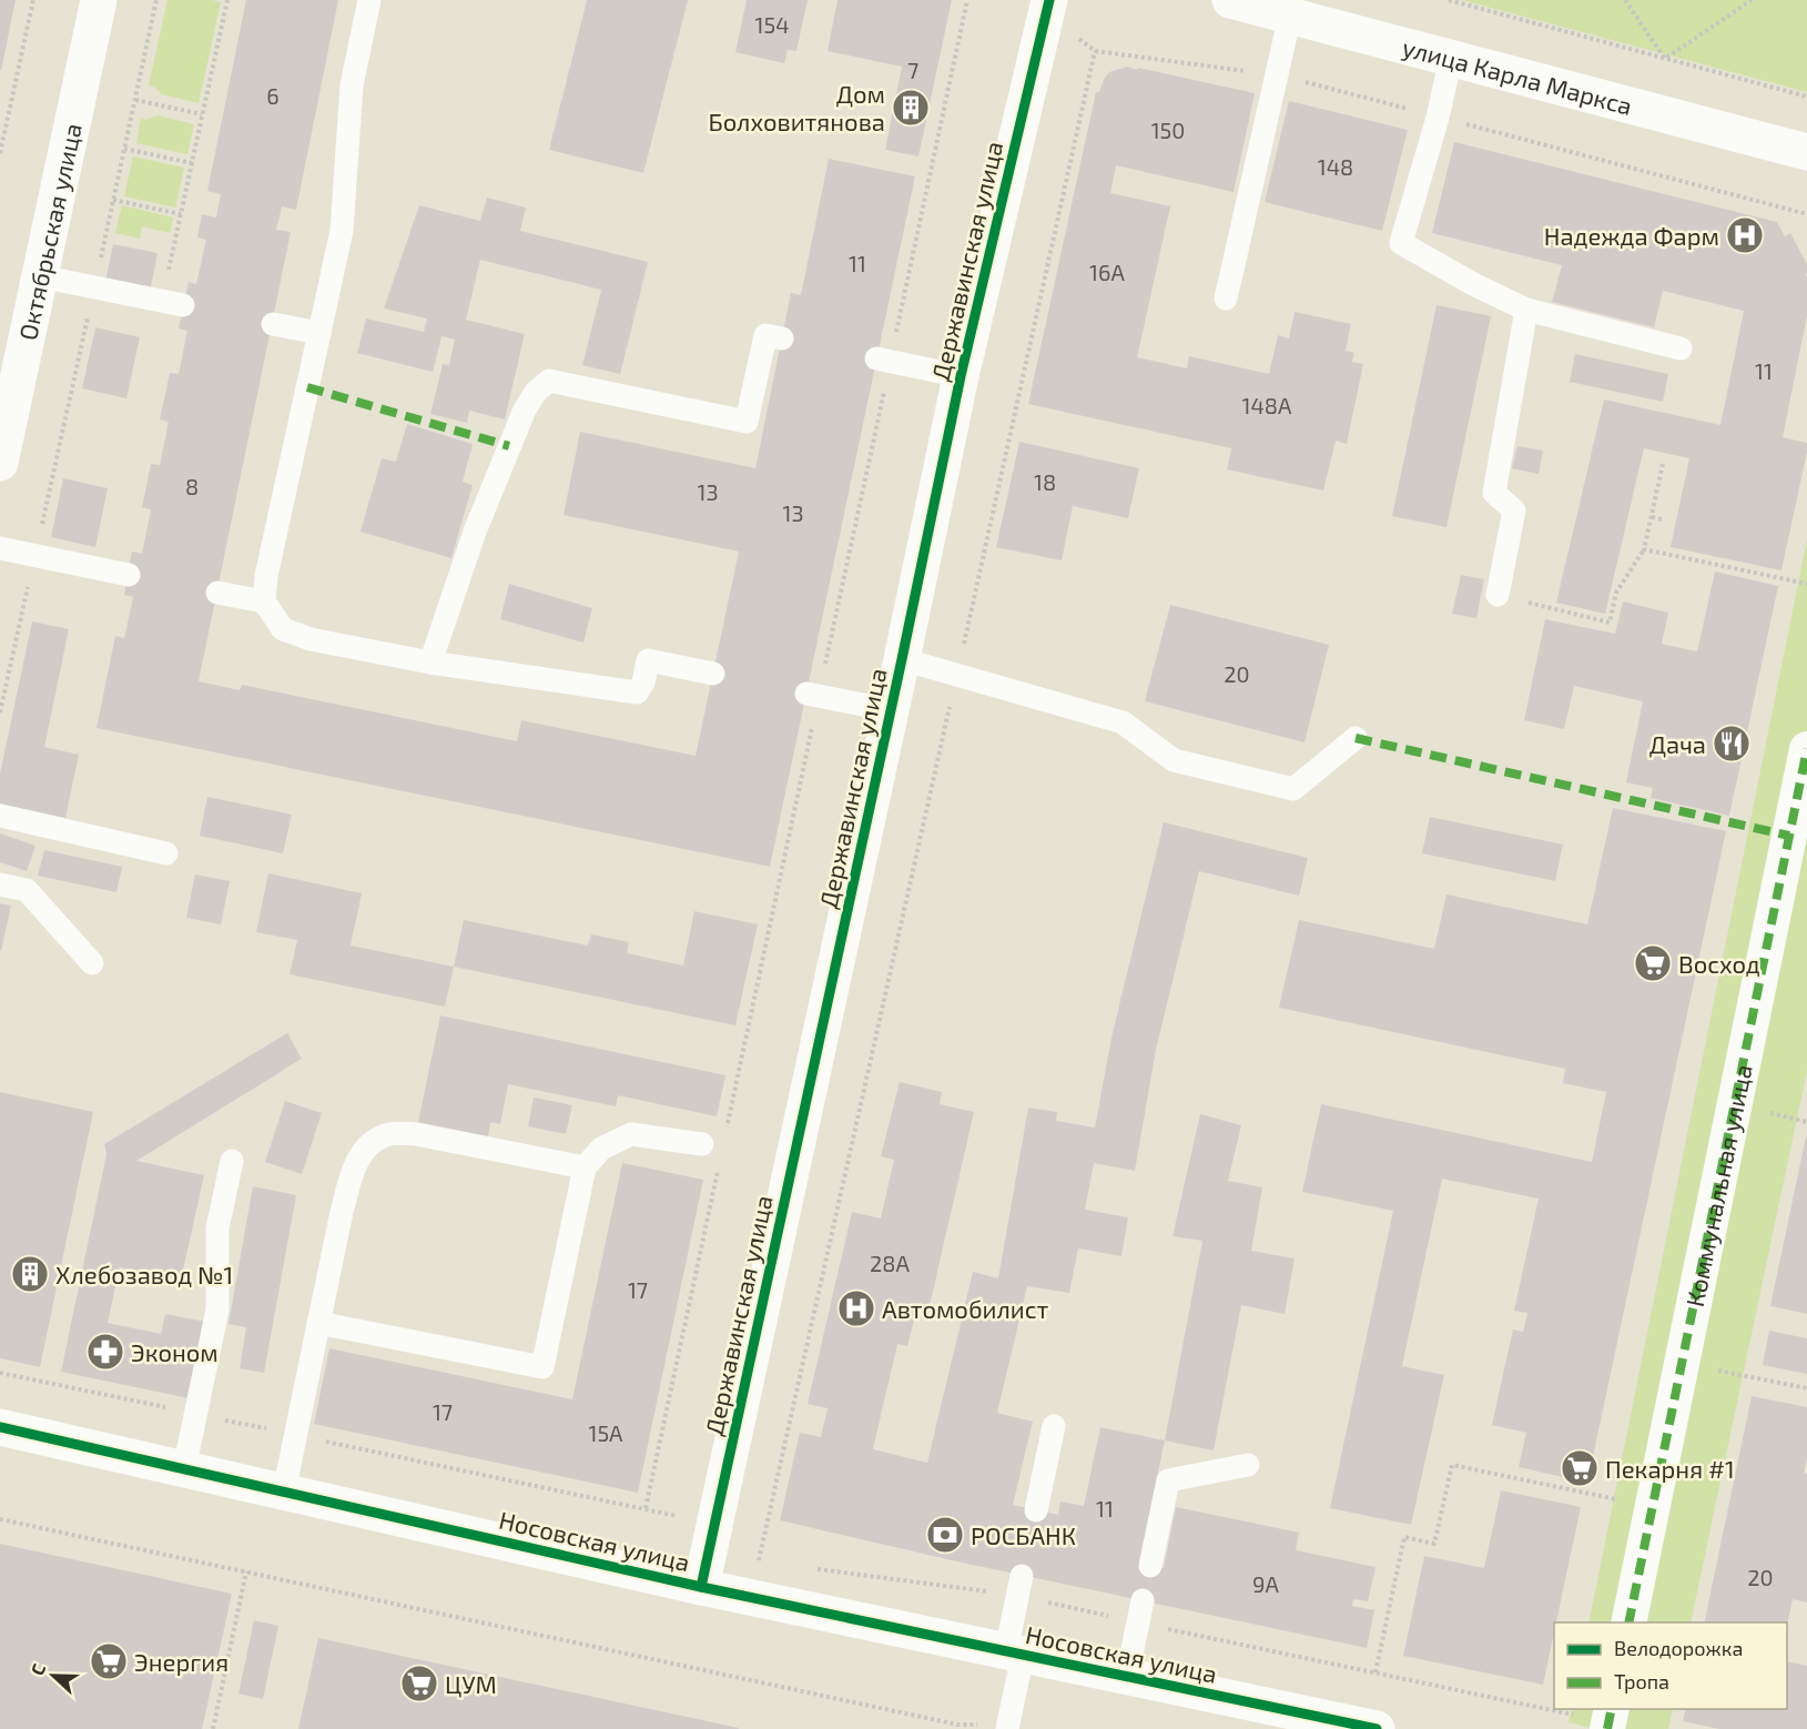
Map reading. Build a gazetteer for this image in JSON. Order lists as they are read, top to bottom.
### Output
{
  "streets": {
    "street": [
      "улица Карла Маркса",
      "Октябрьская улица",
      "Державинская улица",
      "Коммунальная улица",
      "Носовская улица"
    ]
  },
  "crossings": [
    ["Державинская улица", "Носовская улица"]
  ],
  "places": {
    "building": ["Дом Болховитянова", "Хлебозавод №1"],
    "hospital": ["Надежда Фарм", "Автомобилист"],
    "restaurant": ["Дача"],
    "supermarket": [
      "Восход",
      "Пекарня #1",
      "Энергия",
      "ЦУМ"
    ],
    "pharmacy": ["Эконом"],
    "bank": ["РОСБАНК"]
  },
  "house_numbers": [
    "154",
    "7",
    "6",
    "150",
    "148",
    "11",
    "16А",
    "11",
    "148А",
    "18",
    "8",
    "13",
    "13",
    "20",
    "28А",
    "17",
    "17",
    "15А",
    "11",
    "20",
    "9А"
  ],
  "legend": ["Велодорожка", "Тропа"],
  "north": "left"
}
